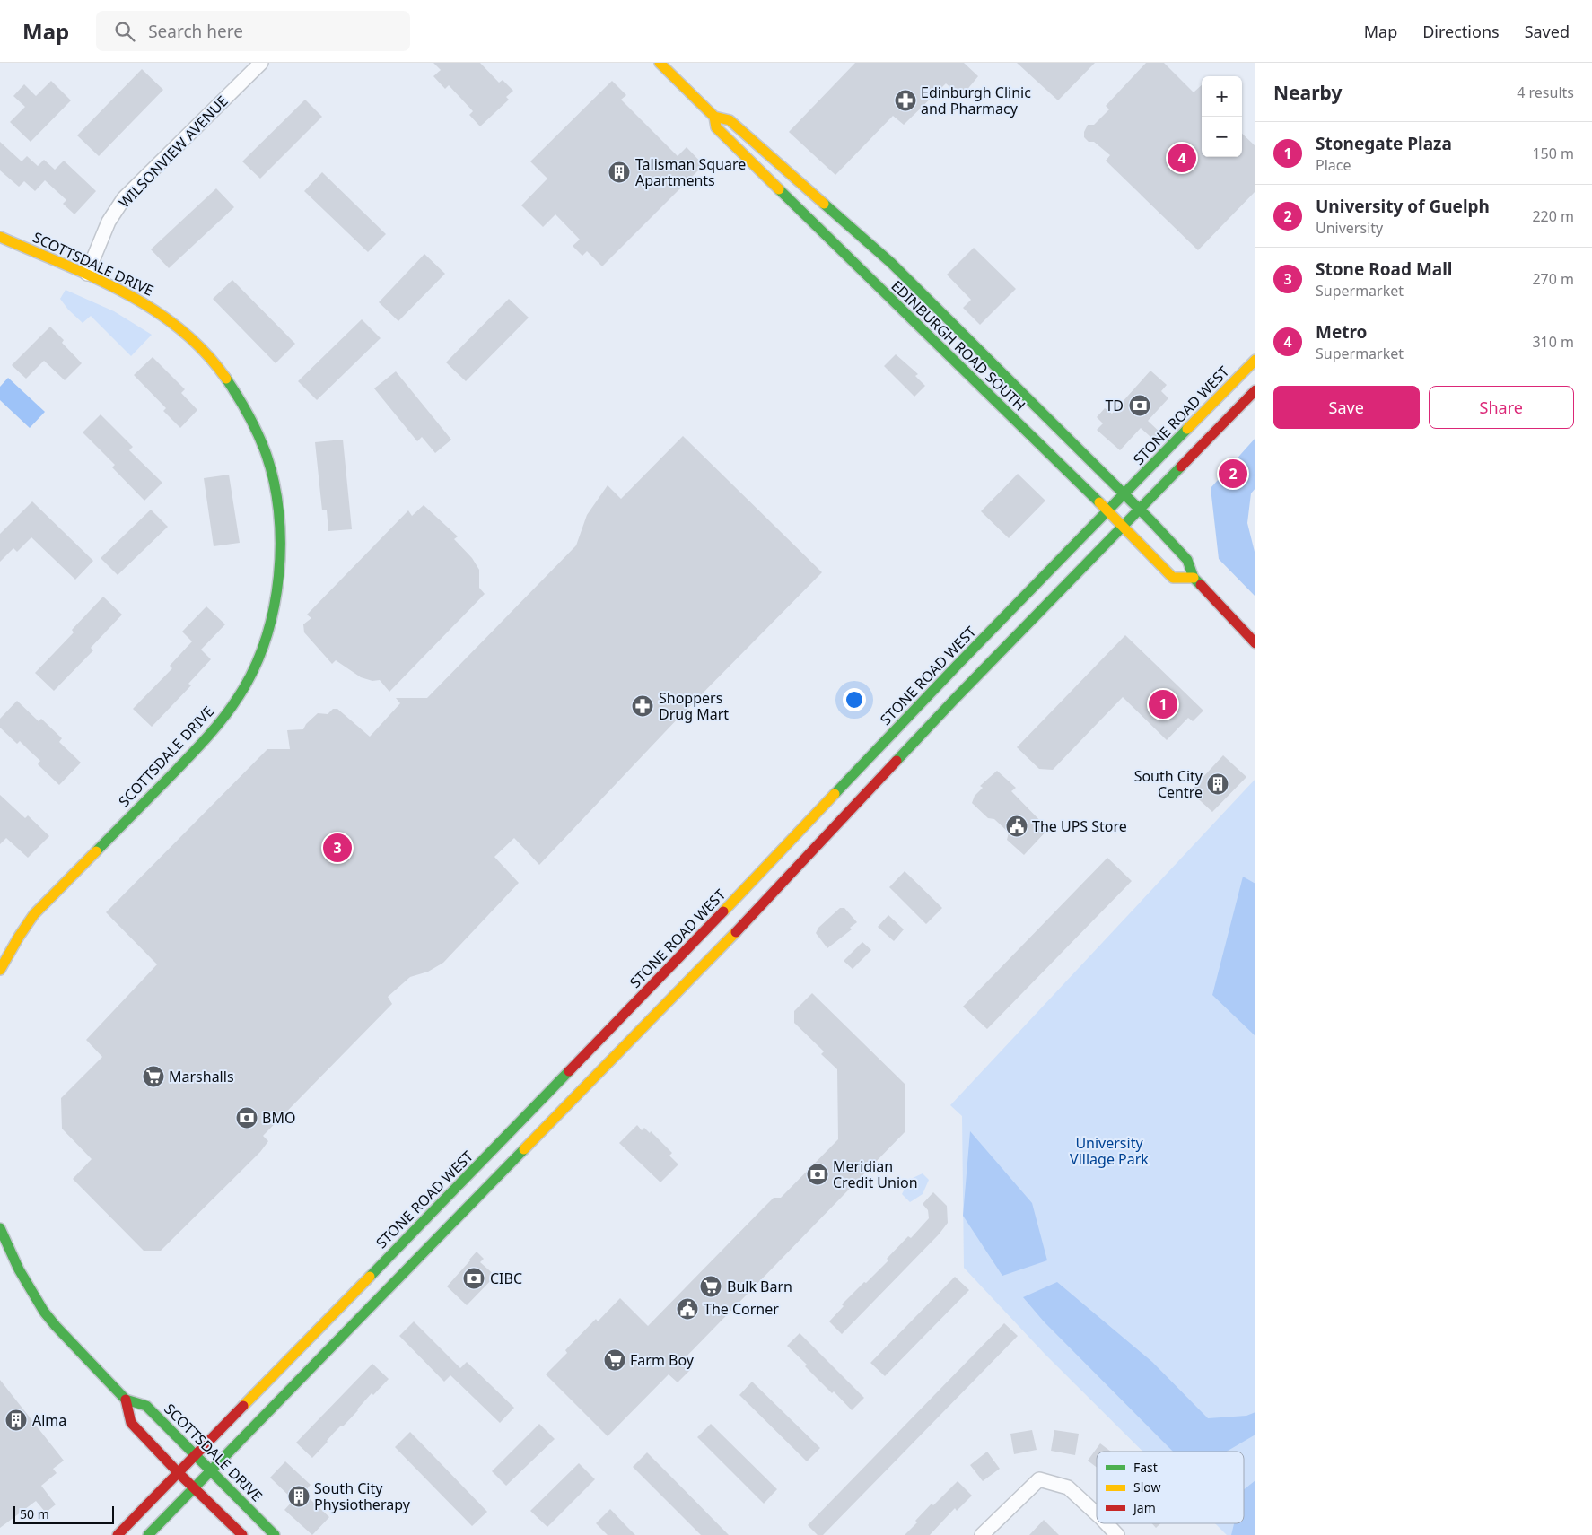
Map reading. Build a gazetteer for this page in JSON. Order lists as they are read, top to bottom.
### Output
{
  "streets": {
    "main road": ["SCOTTSDALE DRIVE", "EDINBURGH ROAD SOUTH", "STONE ROAD WEST"],
    "street": ["WILSONVIEW AVENUE"]
  },
  "crossings": [
    ["WILSONVIEW AVENUE", "SCOTTSDALE DRIVE"],
    ["SCOTTSDALE DRIVE", "STONE ROAD WEST"],
    ["EDINBURGH ROAD SOUTH", "STONE ROAD WEST"]
  ],
  "parks": ["University Village Park"],
  "places": {
    "pharmacy": ["Edinburgh Clinic and Pharmacy", "Shoppers Drug Mart"],
    "building": [
      "Talisman Square Apartments",
      "South City Centre",
      "Alma",
      "South City Physiotherapy"
    ],
    "bank": [
      "TD",
      "BMO",
      "Meridian Credit Union",
      "CIBC"
    ],
    "public building": ["The UPS Store", "The Corner"],
    "supermarket": ["Marshalls", "Bulk Barn", "Farm Boy"]
  },
  "legend": ["Fast", "Slow", "Jam"],
  "scale_bar": "50 m",
  "page": {
    "header": "Map",
    "search": "Search here",
    "nav": ["Map", "Directions", "Saved"],
    "heading": ["Nearby", "4 results"],
    "map_buttons": ["+", "−"],
    "list": [
      {
        "mark": "1",
        "name": "Stonegate Plaza",
        "note": "Place",
        "value": "150 m"
      },
      {
        "mark": "2",
        "name": "University of Guelph",
        "note": "University",
        "value": "220 m"
      },
      {
        "mark": "3",
        "name": "Stone Road Mall",
        "note": "Supermarket",
        "value": "270 m"
      },
      {
        "mark": "4",
        "name": "Metro",
        "note": "Supermarket",
        "value": "310 m"
      }
    ],
    "pins": [
      "4",
      "2",
      "1",
      "3"
    ],
    "buttons": ["Save", "Share"],
    "scale": "50 m"
  }
}
